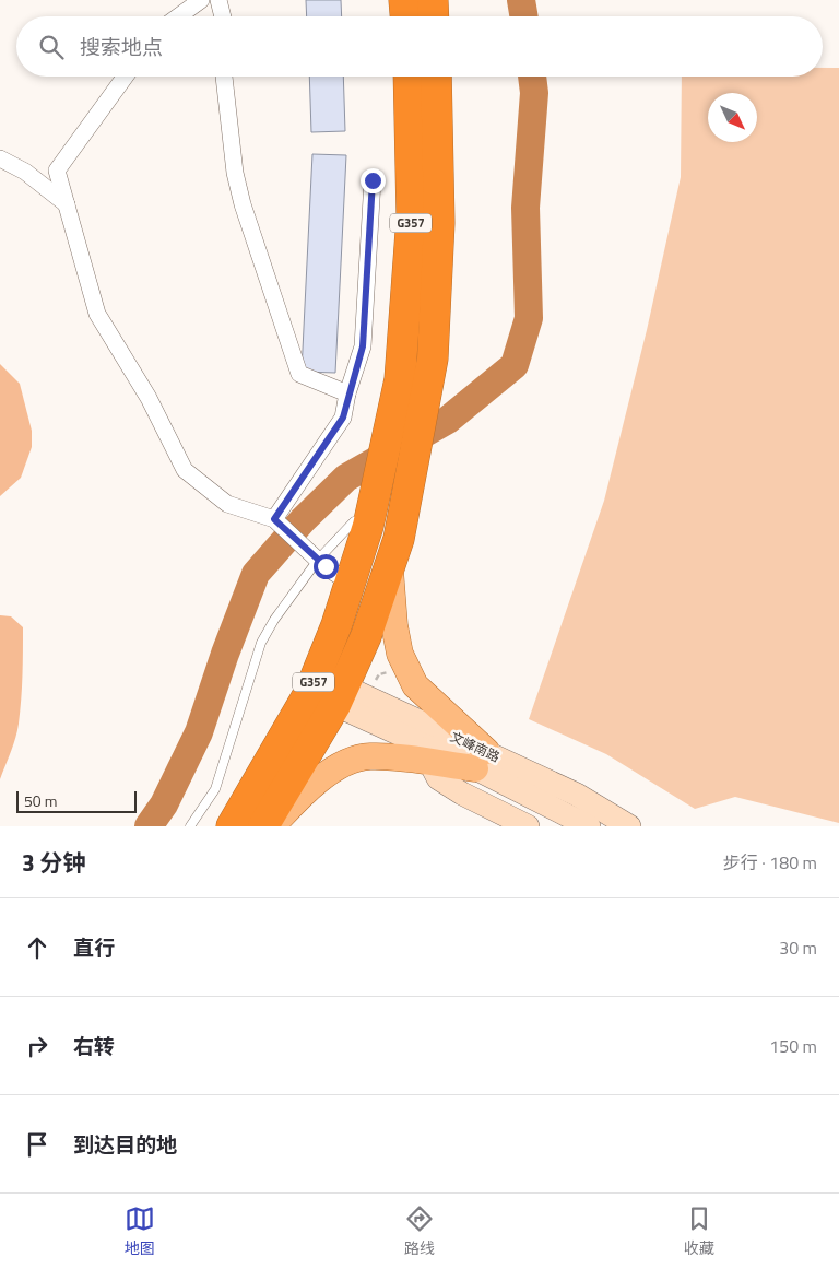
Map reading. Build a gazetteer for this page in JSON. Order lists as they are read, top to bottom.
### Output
{
  "streets": {
    "highway": ["G357"],
    "main road": ["文峰南路"]
  },
  "crossings": [
    ["G357", "文峰南路"]
  ],
  "scale_bar": "50 m",
  "north": "bottom right",
  "page": {
    "search": "搜索地点",
    "scale": "50 m",
    "heading": ["3 分钟", "步行 · 180 m"],
    "list": [
      ["直行", "30 m"],
      ["右转", "150 m"],
      "到达目的地"
    ],
    "nav": ["地图", "路线", "收藏"]
  }
}
